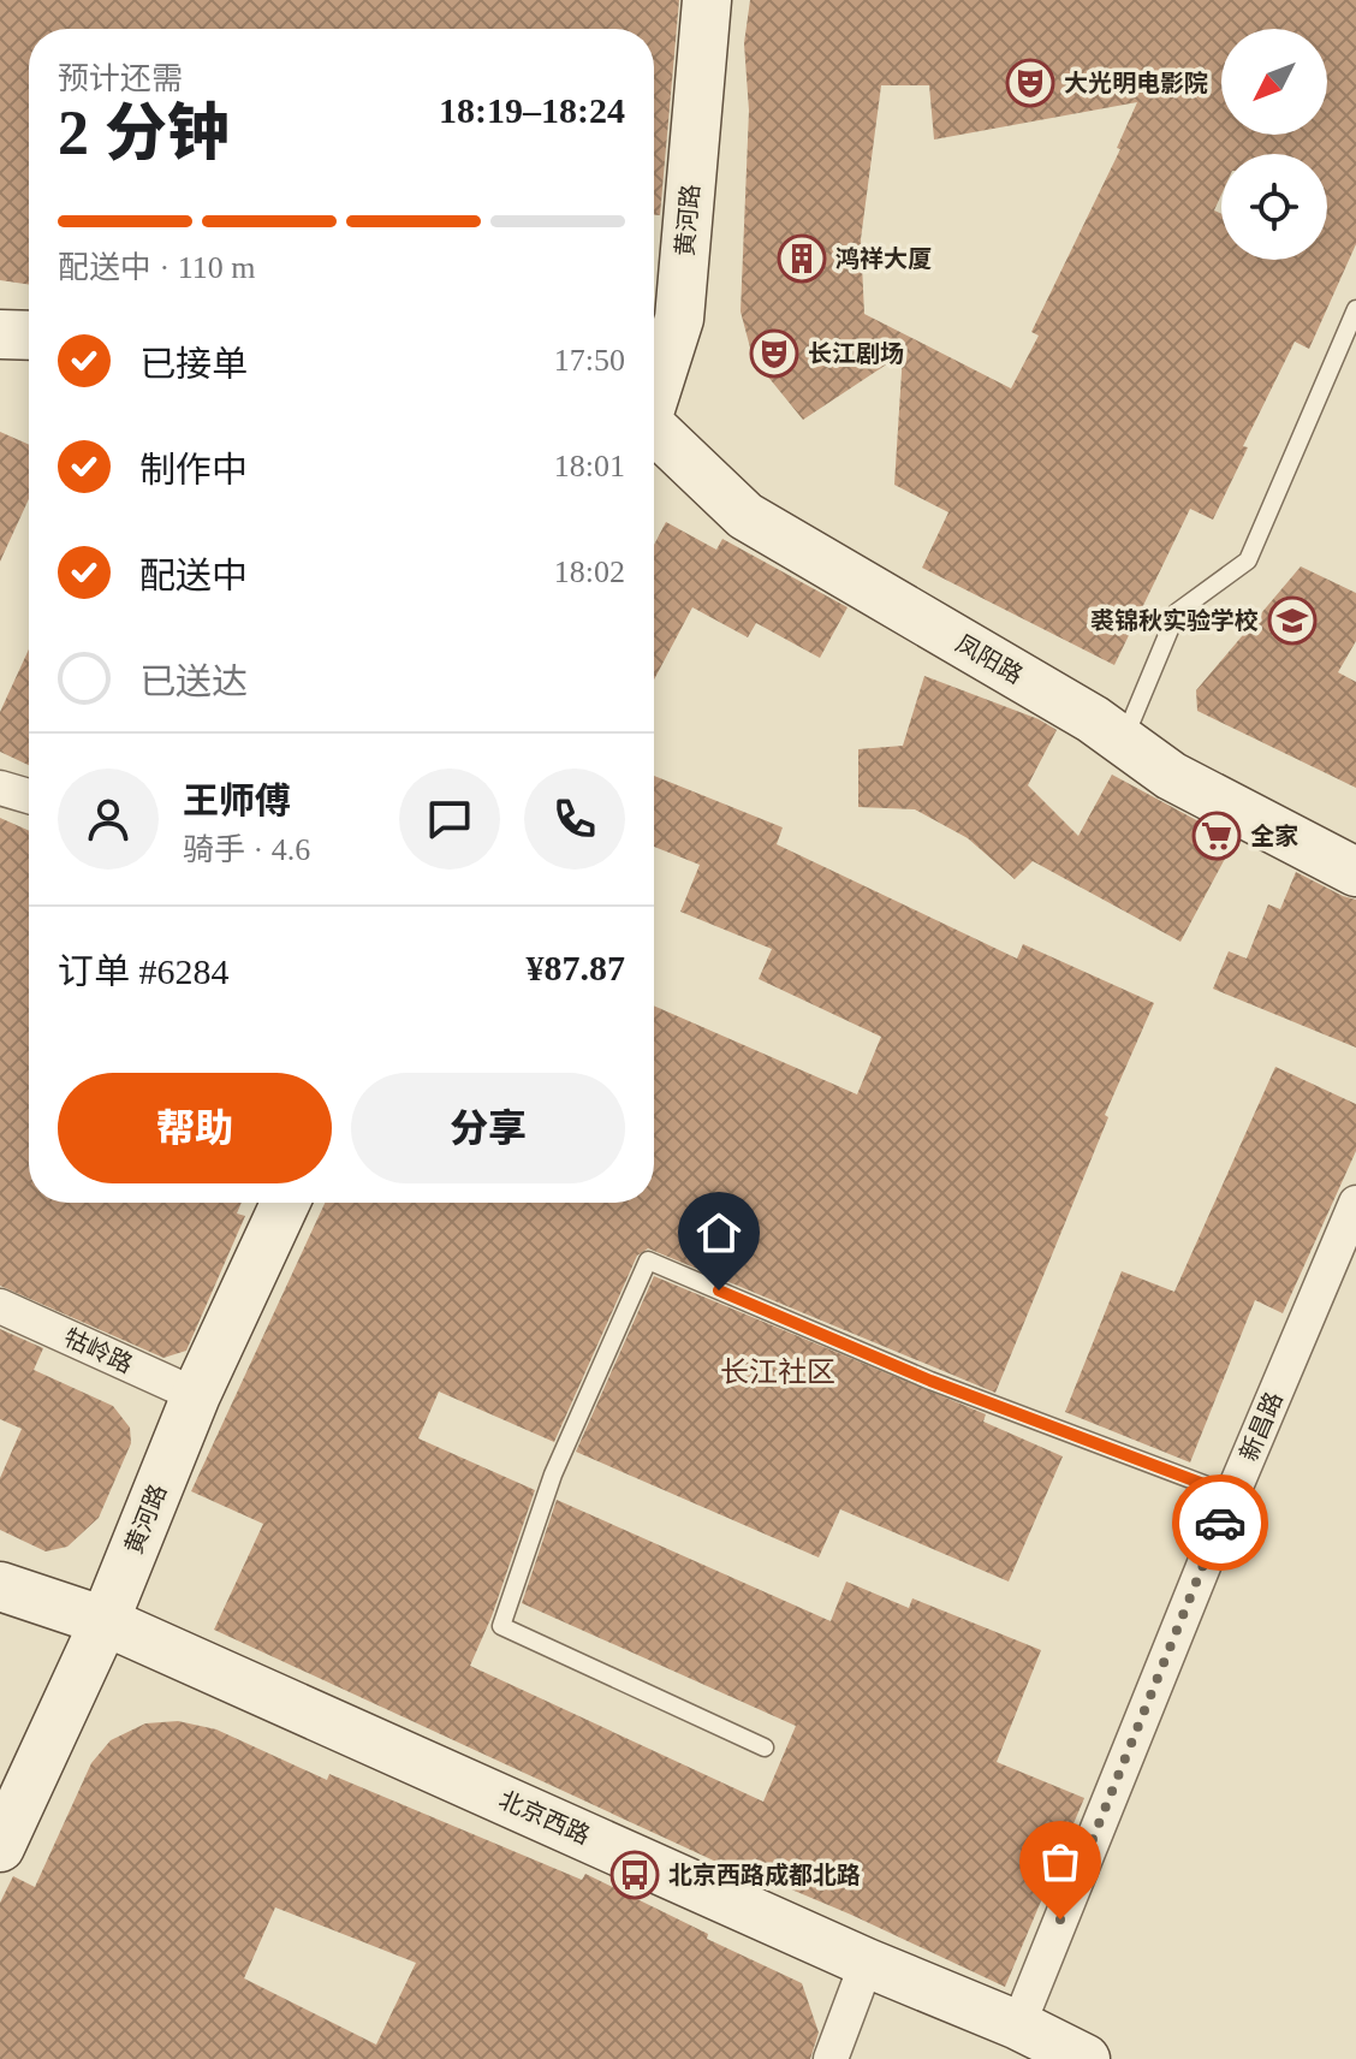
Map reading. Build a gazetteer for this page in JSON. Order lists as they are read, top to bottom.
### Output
{
  "streets": {
    "street": [
      "黄河路",
      "凤阳路",
      "牯岭路",
      "新昌路",
      "北京西路"
    ]
  },
  "crossings": [
    ["黄河路", "牯岭路"],
    ["黄河路", "北京西路"],
    ["新昌路", "北京西路"]
  ],
  "districts": ["长江社区"],
  "places": {
    "theatre": ["大光明电影院", "长江剧场"],
    "building": ["鸿祥大厦"],
    "school or university": ["裘锦秋实验学校"],
    "supermarket": ["全家"],
    "bus stop": ["北京西路成都北路"]
  },
  "north": "bottom left",
  "page": {
    "heading": ["2 分钟", "预计还需", "18:19–18:24"],
    "panel": [
      "王师傅",
      "骑手 · 4.6",
      "订单 #6284",
      "¥87.87"
    ],
    "bar": "配送中 · 110 m",
    "list": [
      ["已接单", "17:50"],
      ["制作中", "18:01"],
      ["配送中", "18:02"],
      "已送达"
    ],
    "buttons": ["帮助", "分享"]
  }
}
